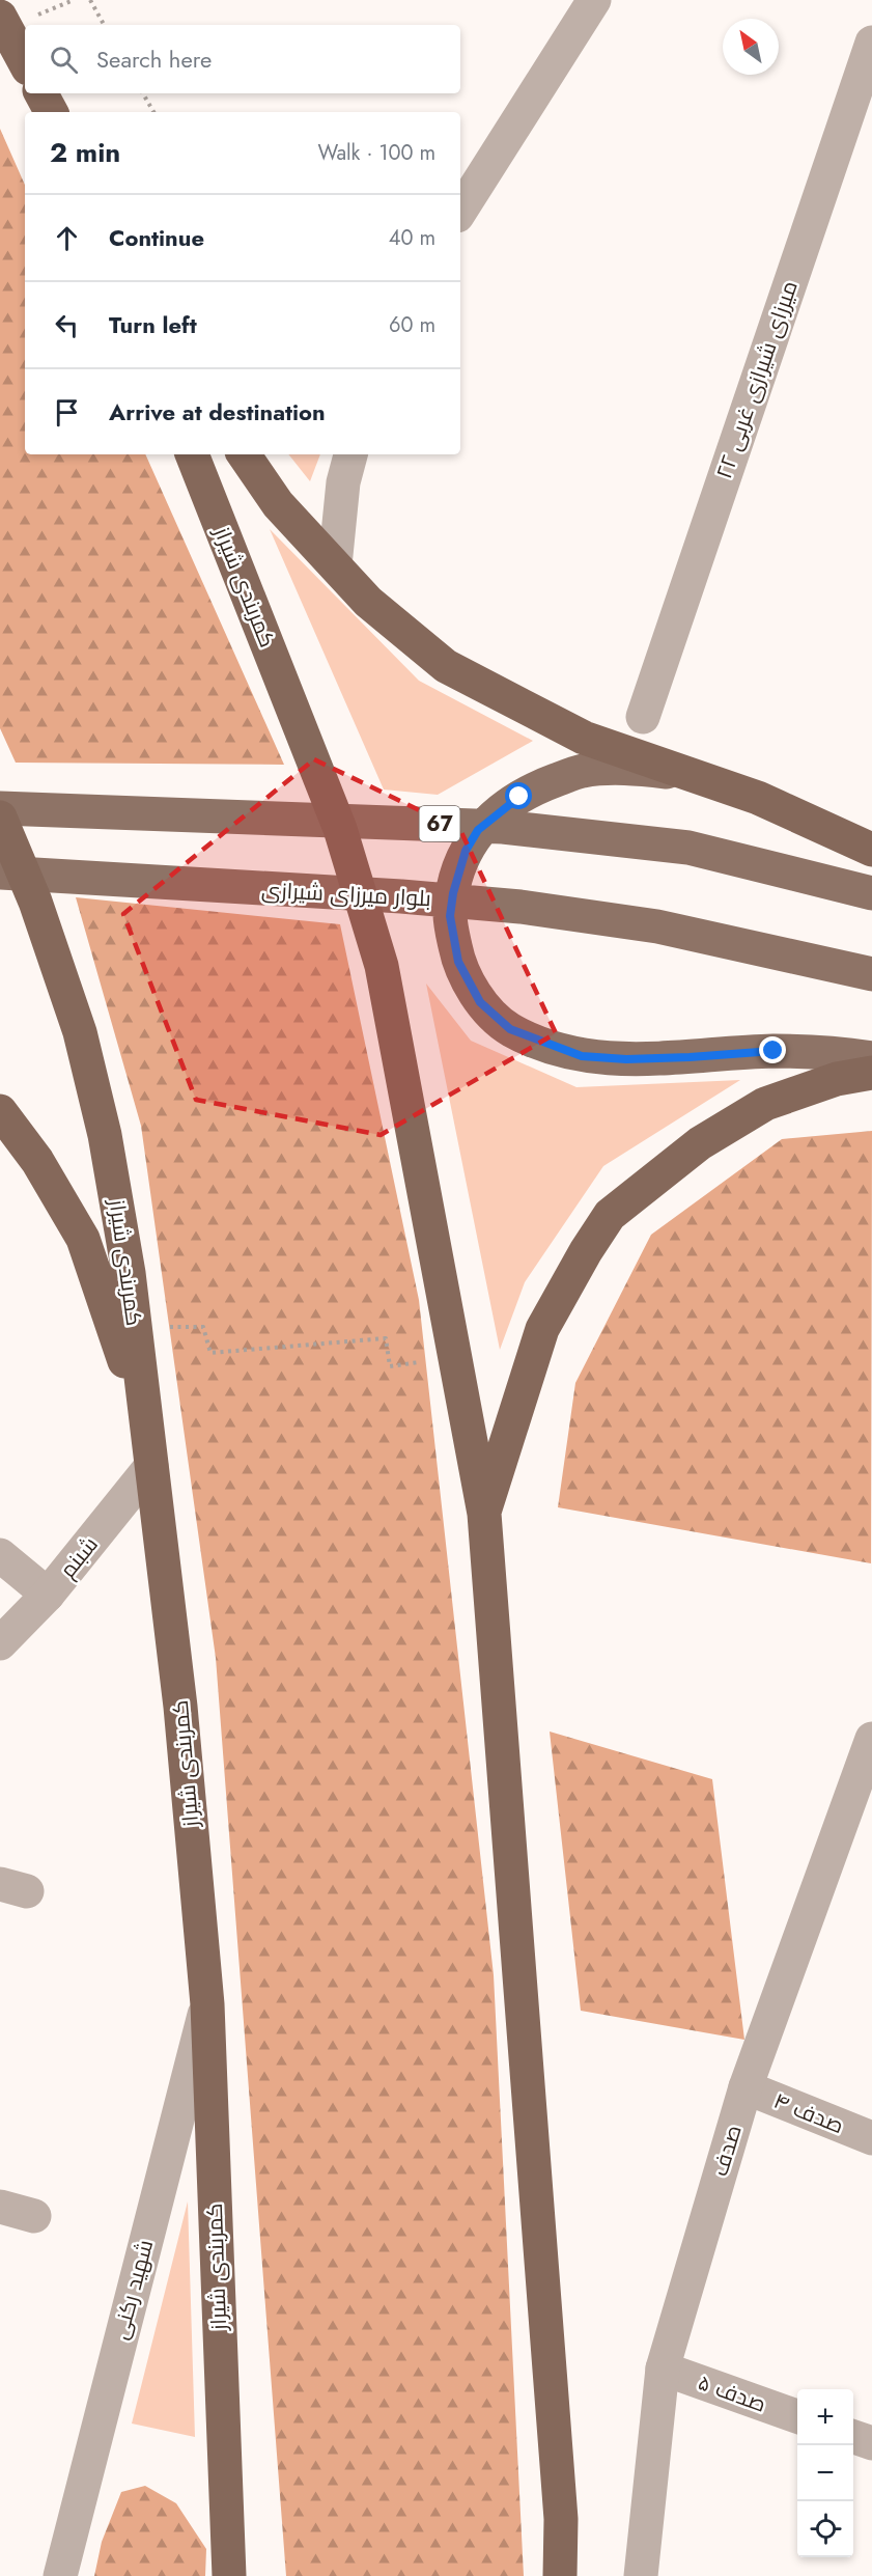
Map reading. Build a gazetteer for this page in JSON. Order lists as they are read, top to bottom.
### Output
{
  "streets": {
    "highway": ["کمربندی شیراز"],
    "main road": ["67", "بلوار میرزای شیرازی"],
    "street": [
      "۲۲ میرزای شیرازی غربی",
      "شبنم",
      "۴ صدف",
      "صدف",
      "شهید رکنی",
      "۵ صدف"
    ]
  },
  "crossings": [
    ["کمربندی شیراز", "شبنم"],
    ["کمربندی شیراز", "شهید رکنی"],
    ["۴ صدف", "صدف"],
    ["صدف", "۵ صدف"]
  ],
  "north": "top left",
  "page": {
    "search": "Search here",
    "heading": ["2 min", "Walk · 100 m"],
    "list": [
      ["Continue", "40 m"],
      ["Turn left", "60 m"],
      "Arrive at destination"
    ],
    "map_buttons": ["+", "−"]
  }
}
